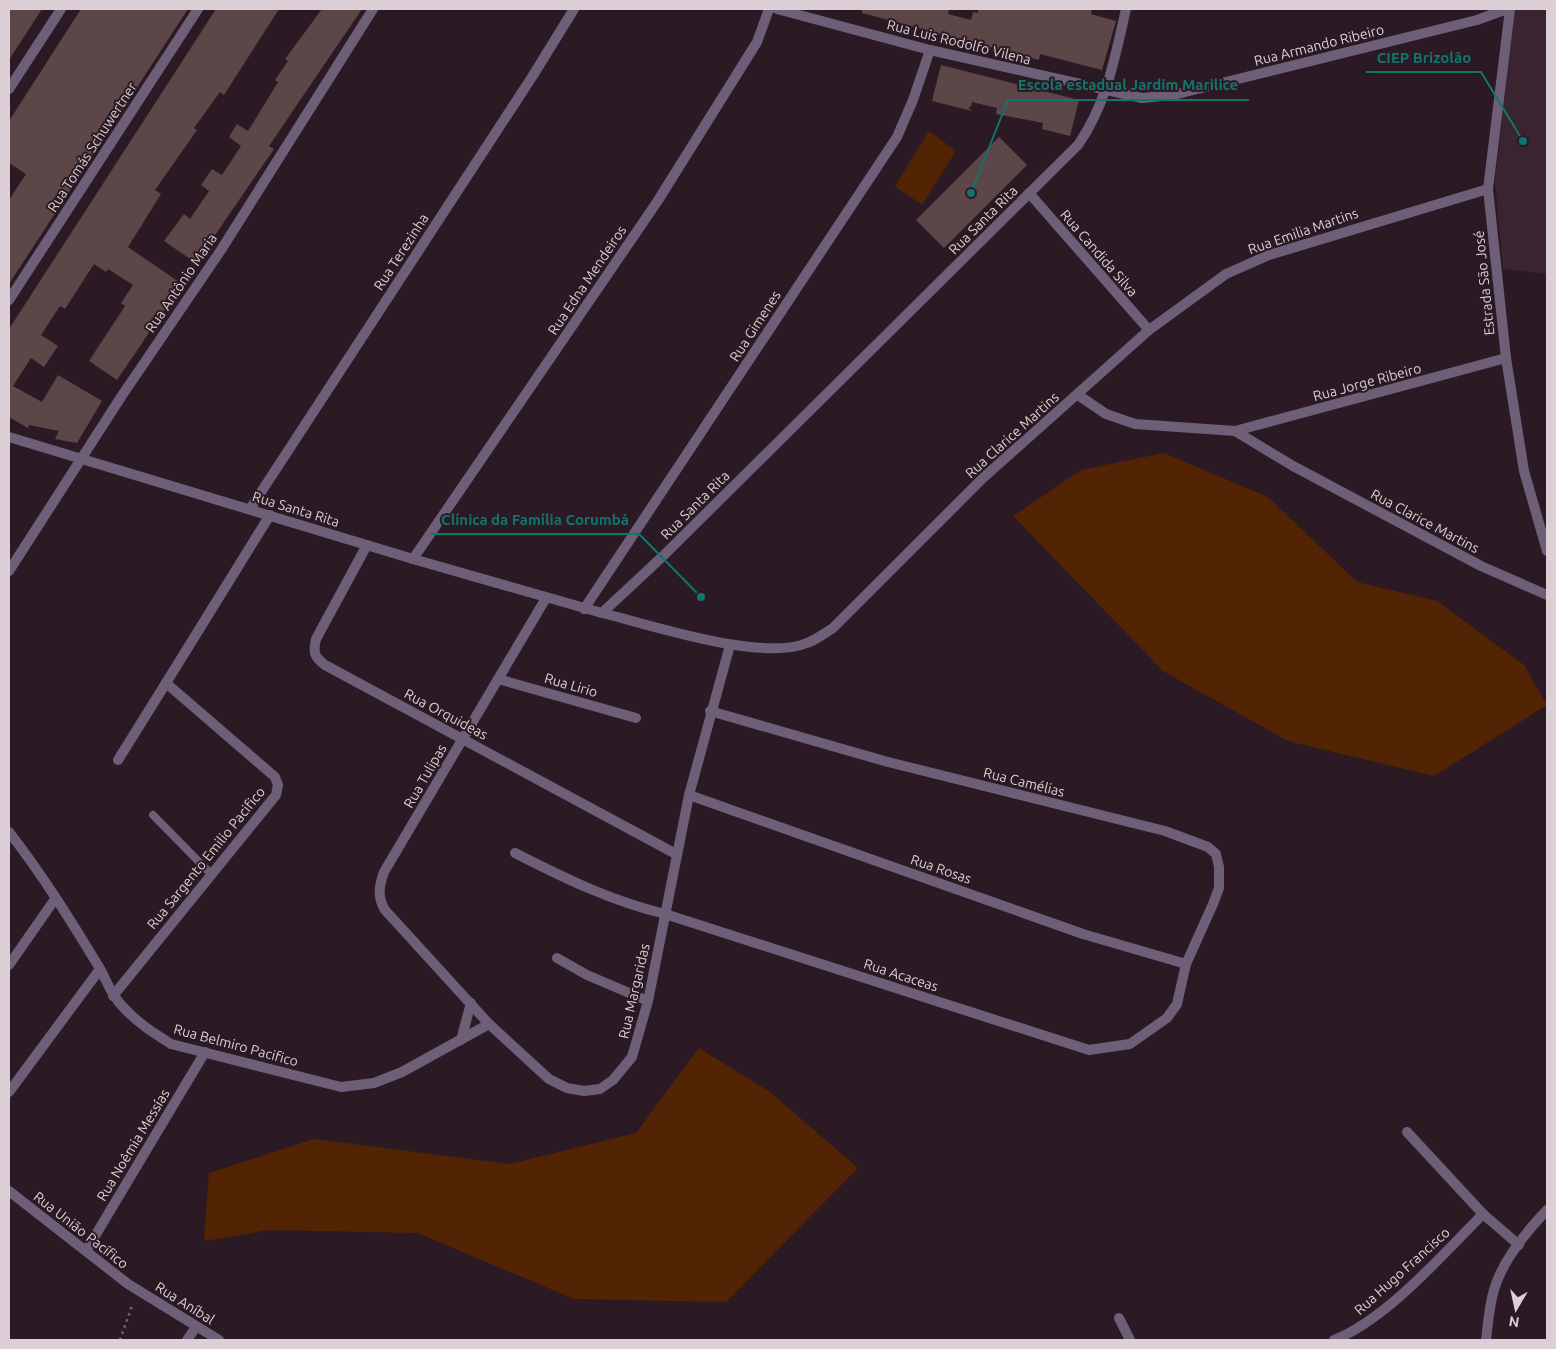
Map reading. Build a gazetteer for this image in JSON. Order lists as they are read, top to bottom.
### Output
{
  "streets": {
    "street": [
      "Rua Luis Rodolfo Vilena",
      "Rua Armando Ribeiro",
      "Rua Tomás Schuwertner",
      "Rua Santa Rita",
      "Rua Emilia Martins",
      "Rua Terezinha",
      "Rua Candida Silva",
      "Rua Edna Mendeiros",
      "Rua Antônio Maria",
      "Estrada São José",
      "Rua Gimenes",
      "Rua Jorge Ribeiro",
      "Rua Clarice Martins",
      "Rua Lirio",
      "Rua Orquideas",
      "Rua Tulipas",
      "Rua Camélias",
      "Rua Sargento Emilio Pacifico",
      "Rua Rosas",
      "Rua Acaceas",
      "Rua Margaridas",
      "Rua Belmiro Pacifico",
      "Rua Noêmia Messías",
      "Rua União Pacífico",
      "Rua Hugo Francisco",
      "Rua Aníbal"
    ]
  },
  "crossings": [
    ["Rua Luis Rodolfo Vilena", "Rua Armando Ribeiro"],
    ["Rua Luis Rodolfo Vilena", "Rua Santa Rita"],
    ["Rua Luis Rodolfo Vilena", "Rua Gimenes"],
    ["Rua Armando Ribeiro", "Rua Santa Rita"],
    ["Rua Armando Ribeiro", "Estrada São José"],
    ["Rua Santa Rita", "Rua Terezinha"],
    ["Rua Santa Rita", "Rua Candida Silva"],
    ["Rua Santa Rita", "Rua Edna Mendeiros"],
    ["Rua Santa Rita", "Rua Antônio Maria"],
    ["Rua Santa Rita", "Rua Gimenes"],
    ["Rua Santa Rita", "Rua Clarice Martins"],
    ["Rua Santa Rita", "Rua Orquideas"],
    ["Rua Santa Rita", "Rua Tulipas"],
    ["Rua Emilia Martins", "Rua Candida Silva"],
    ["Rua Emilia Martins", "Estrada São José"],
    ["Rua Emilia Martins", "Rua Clarice Martins"],
    ["Estrada São José", "Rua Jorge Ribeiro"],
    ["Rua Jorge Ribeiro", "Rua Clarice Martins"],
    ["Rua Clarice Martins", "Rua Margaridas"],
    ["Rua Lirio", "Rua Tulipas"],
    ["Rua Orquideas", "Rua Tulipas"],
    ["Rua Orquideas", "Rua Margaridas"],
    ["Rua Tulipas", "Rua Margaridas"],
    ["Rua Camélias", "Rua Rosas"],
    ["Rua Camélias", "Rua Acaceas"],
    ["Rua Camélias", "Rua Margaridas"],
    ["Rua Sargento Emilio Pacifico", "Rua Belmiro Pacifico"],
    ["Rua Rosas", "Rua Margaridas"],
    ["Rua Acaceas", "Rua Margaridas"],
    ["Rua Margaridas", "Rua Belmiro Pacifico"],
    ["Rua Belmiro Pacifico", "Rua Noêmia Messías"],
    ["Rua Noêmia Messías", "Rua União Pacífico"],
    ["Rua União Pacífico", "Rua Aníbal"]
  ],
  "places": ["CIEP Brizolão", "Escola estadual Jardim Marilice", "Clínica da Família Corumbá"],
  "north": "bottom"
}
